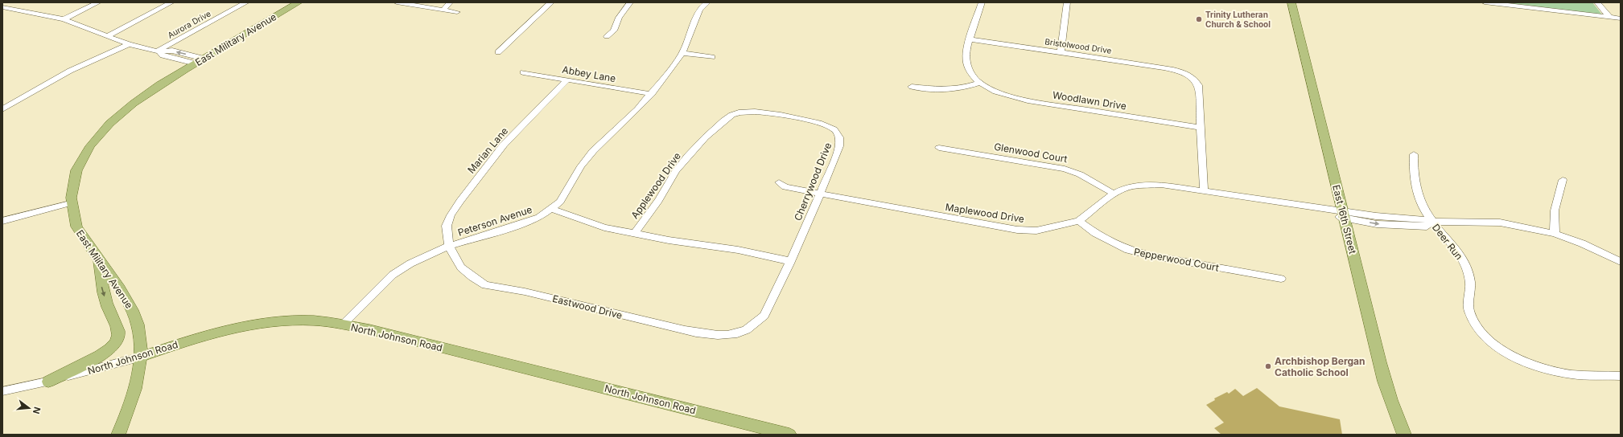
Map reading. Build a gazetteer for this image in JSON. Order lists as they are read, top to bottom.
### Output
{
  "streets": {
    "main road": ["East Military Avenue", "East 16th Street", "North Johnson Road"],
    "street": [
      "Aurora Drive",
      "Bristolwood Drive",
      "Abbey Lane",
      "Woodlawn Drive",
      "Marian Lane",
      "Glenwood Court",
      "Cherrywood Drive",
      "Applewood Drive",
      "Maplewood Drive",
      "Peterson Avenue",
      "Deer Run",
      "Pepperwood Court",
      "Eastwood Drive"
    ]
  },
  "crossings": [
    ["East Military Avenue", "North Johnson Road"],
    ["Bristolwood Drive", "Woodlawn Drive"],
    ["Abbey Lane", "Marian Lane"],
    ["Abbey Lane", "Peterson Avenue"],
    ["Marian Lane", "Peterson Avenue"],
    ["Marian Lane", "Eastwood Drive"],
    ["Glenwood Court", "Maplewood Drive"],
    ["Cherrywood Drive", "Applewood Drive"],
    ["Cherrywood Drive", "Maplewood Drive"],
    ["Cherrywood Drive", "Eastwood Drive"],
    ["Maplewood Drive", "East 16th Street"],
    ["Maplewood Drive", "Deer Run"],
    ["Maplewood Drive", "Pepperwood Court"],
    ["Peterson Avenue", "Eastwood Drive"],
    ["Peterson Avenue", "North Johnson Road"]
  ],
  "places": ["Trinity Lutheran Church & School", "Archbishop Bergan Catholic School"],
  "north": "right"
}
